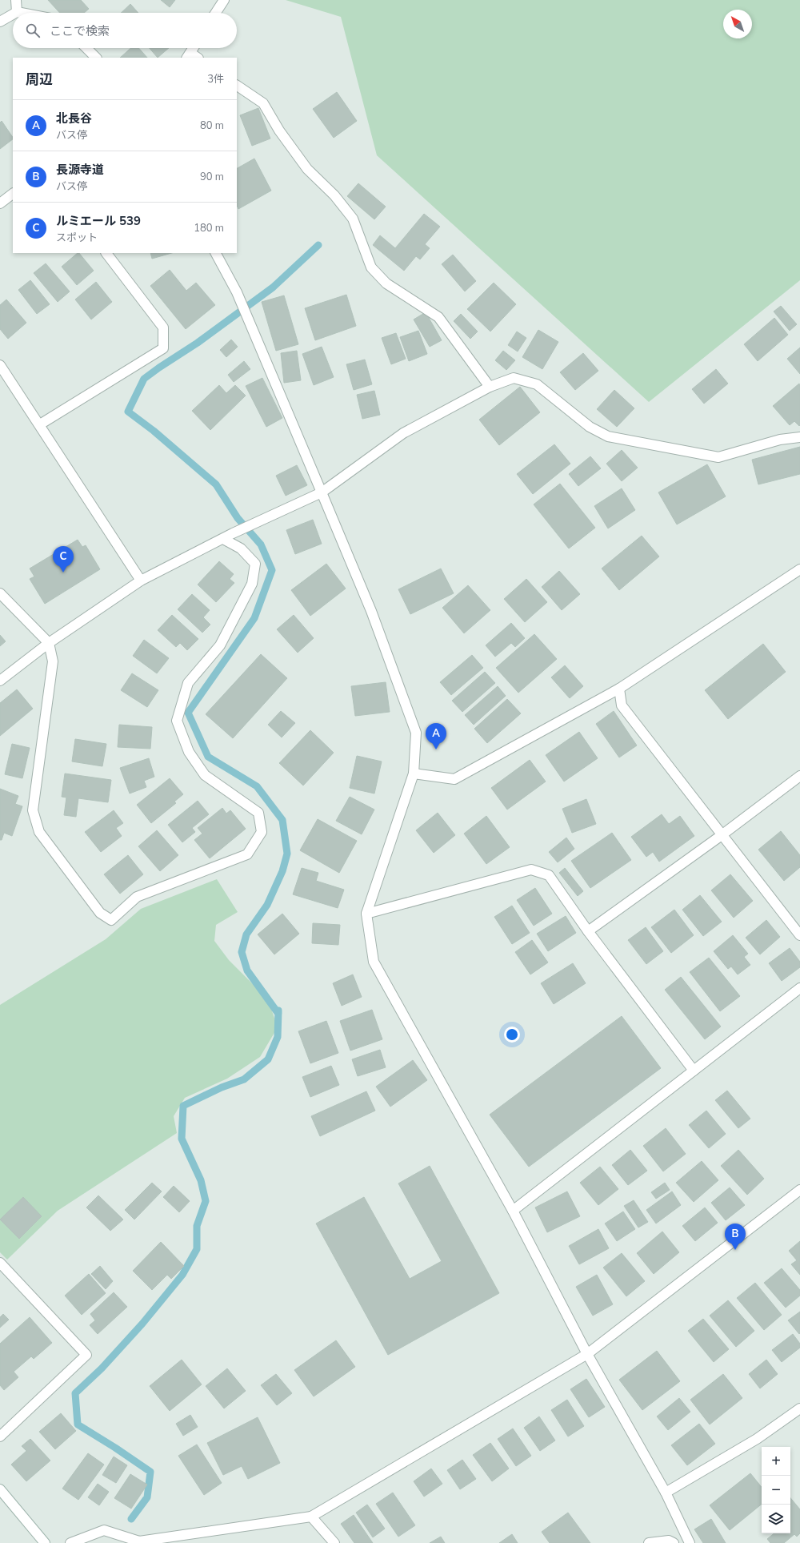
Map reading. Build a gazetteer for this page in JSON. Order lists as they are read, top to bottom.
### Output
{
  "north": "top left",
  "page": {
    "search": "ここで検索",
    "heading": ["周辺", "3件"],
    "list": [
      {
        "mark": "A",
        "name": "北長谷",
        "note": "バス停",
        "value": "80 m"
      },
      {
        "mark": "B",
        "name": "長源寺道",
        "note": "バス停",
        "value": "90 m"
      },
      {
        "mark": "C",
        "name": "ルミエール 539",
        "note": "スポット",
        "value": "180 m"
      }
    ],
    "pins": ["C", "A", "B"],
    "map_buttons": ["+", "−"]
  }
}
